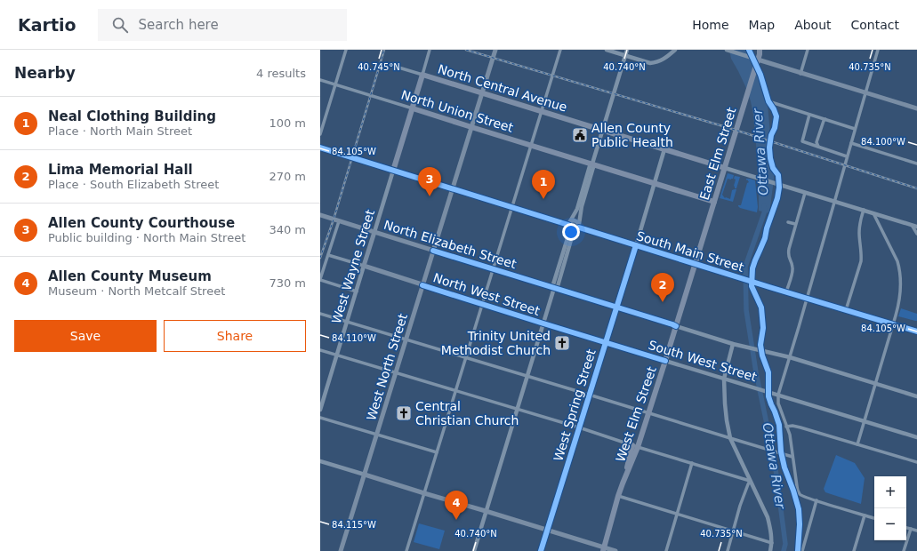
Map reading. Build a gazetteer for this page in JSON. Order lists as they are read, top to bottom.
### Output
{
  "streets": {
    "main road": [
      "North Central Avenue",
      "North Union Street",
      "East Elm Street",
      "North Elizabeth Street",
      "West Wayne Street",
      "North West Street",
      "South West Street",
      "West North Street",
      "West Elm Street"
    ],
    "street": ["South Main Street", "West Spring Street"]
  },
  "crossings": [
    ["North Central Avenue", "East Elm Street"],
    ["North Central Avenue", "West North Street"],
    ["North Central Avenue", "West Spring Street"],
    ["North Union Street", "East Elm Street"],
    ["North Union Street", "West North Street"],
    ["North Union Street", "West Spring Street"],
    ["East Elm Street", "South Main Street"],
    ["East Elm Street", "West Elm Street"],
    ["North Elizabeth Street", "West Wayne Street"],
    ["North Elizabeth Street", "West North Street"],
    ["North Elizabeth Street", "West Spring Street"],
    ["North Elizabeth Street", "West Elm Street"],
    ["South Main Street", "West Spring Street"],
    ["South Main Street", "West Elm Street"],
    ["West Wayne Street", "North West Street"],
    ["North West Street", "South West Street"],
    ["North West Street", "West North Street"],
    ["South West Street", "West Spring Street"],
    ["South West Street", "West Elm Street"]
  ],
  "water": ["Ottawa River"],
  "places": {
    "public building": ["Allen County Public Health"],
    "church": ["Trinity United Methodist Church", "Central Christian Church"]
  },
  "page": {
    "header": "Kartio",
    "search": "Search here",
    "nav": [
      "Home",
      "Map",
      "About",
      "Contact"
    ],
    "heading": ["Nearby", "4 results"],
    "list": [
      {
        "mark": "1",
        "name": "Neal Clothing Building",
        "note": "Place · North Main Street",
        "value": "100 m"
      },
      {
        "mark": "2",
        "name": "Lima Memorial Hall",
        "note": "Place · South Elizabeth Street",
        "value": "270 m"
      },
      {
        "mark": "3",
        "name": "Allen County Courthouse",
        "note": "Public building · North Main Street",
        "value": "340 m"
      },
      {
        "mark": "4",
        "name": "Allen County Museum",
        "note": "Museum · North Metcalf Street",
        "value": "730 m"
      }
    ],
    "pins": [
      "3",
      "1",
      "2",
      "4"
    ],
    "buttons": ["Save", "Share"],
    "map_buttons": ["+", "−"]
  },
  "coordinates": [
    "40.745°N",
    "40.740°N",
    "40.735°N",
    "84.100°W",
    "84.105°W",
    "84.110°W",
    "84.115°W"
  ]
}
